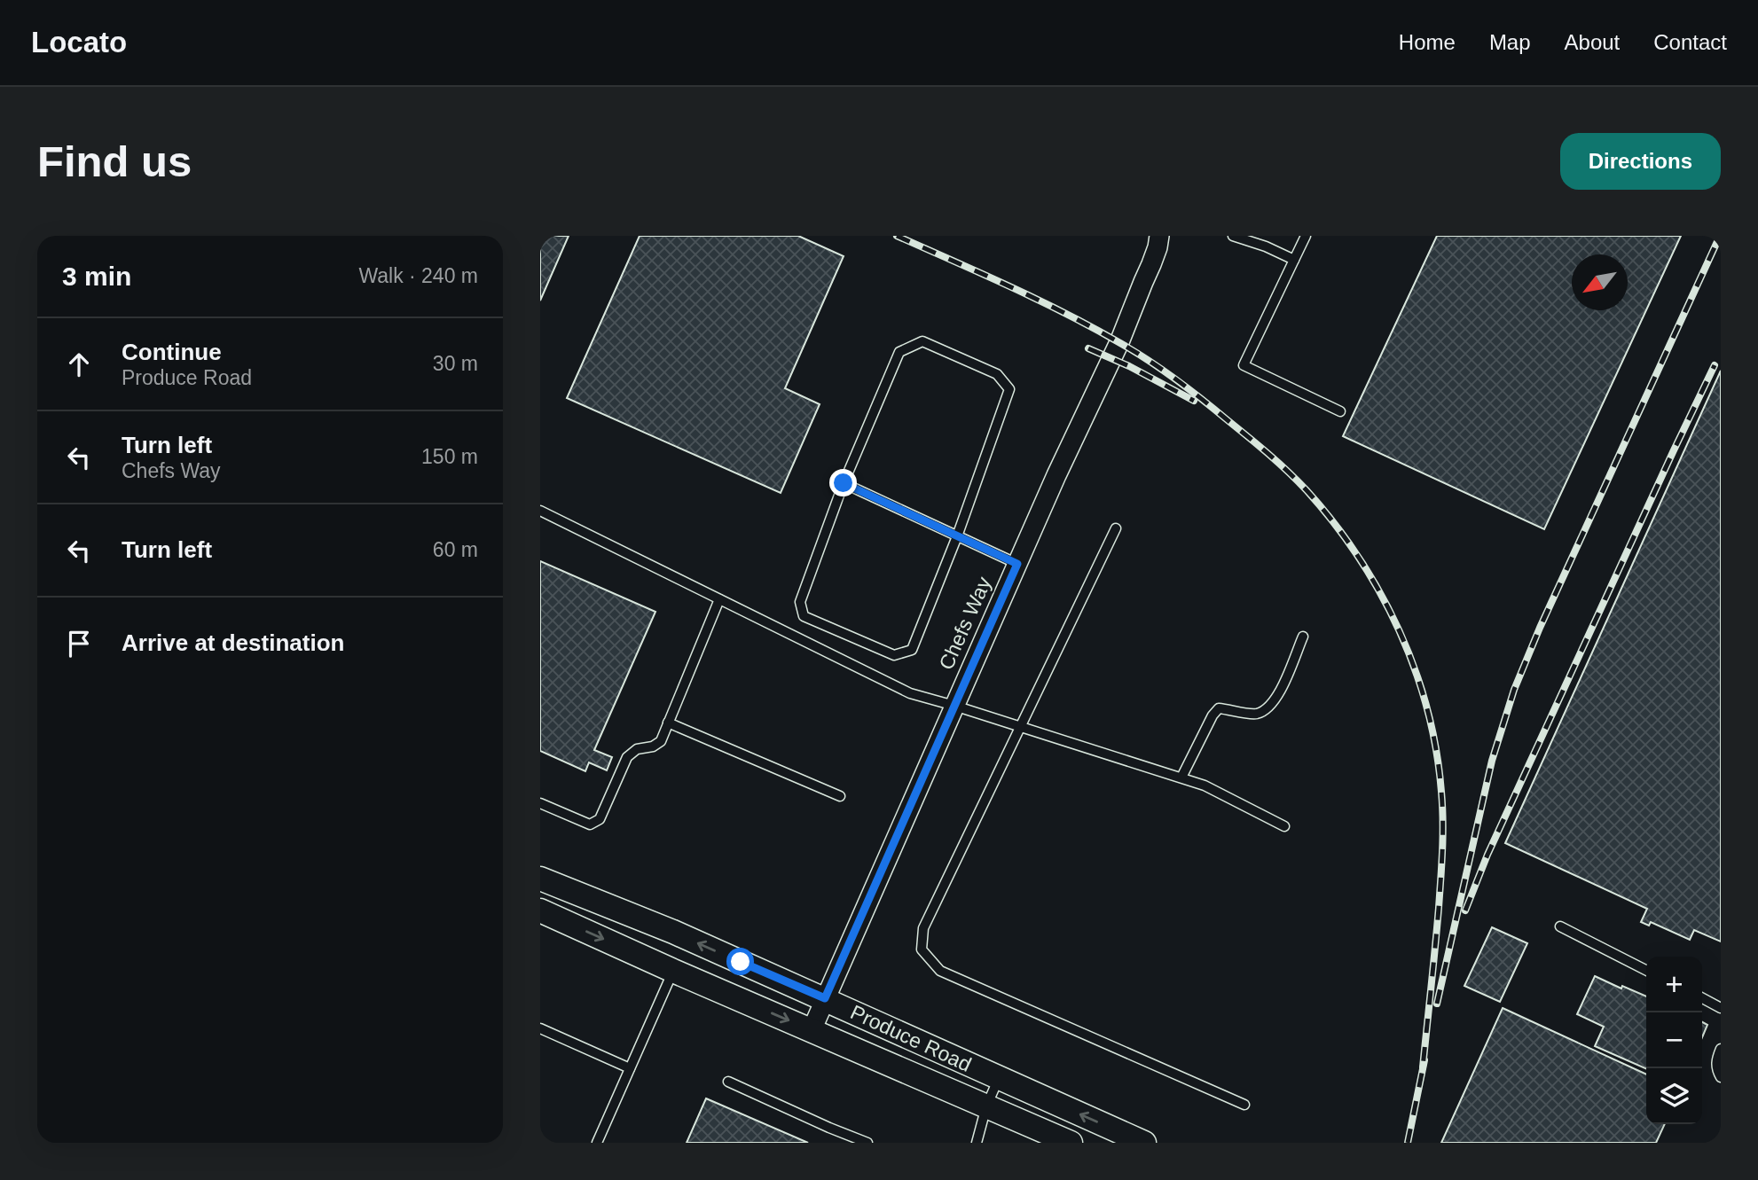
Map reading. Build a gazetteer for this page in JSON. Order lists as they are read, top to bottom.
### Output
{
  "streets": {
    "street": ["Chefs Way", "Produce Road"]
  },
  "crossings": [
    ["Chefs Way", "Produce Road"]
  ],
  "north": "bottom left",
  "page": {
    "header": "Locato",
    "nav": [
      "Home",
      "Map",
      "About",
      "Contact"
    ],
    "buttons": "Directions",
    "title": "Find us",
    "heading": ["3 min", "Walk · 240 m"],
    "list": [
      ["Continue", "Produce Road", "30 m"],
      ["Turn left", "Chefs Way", "150 m"],
      ["Turn left", "60 m"],
      "Arrive at destination"
    ],
    "map_buttons": ["+", "−"]
  }
}
